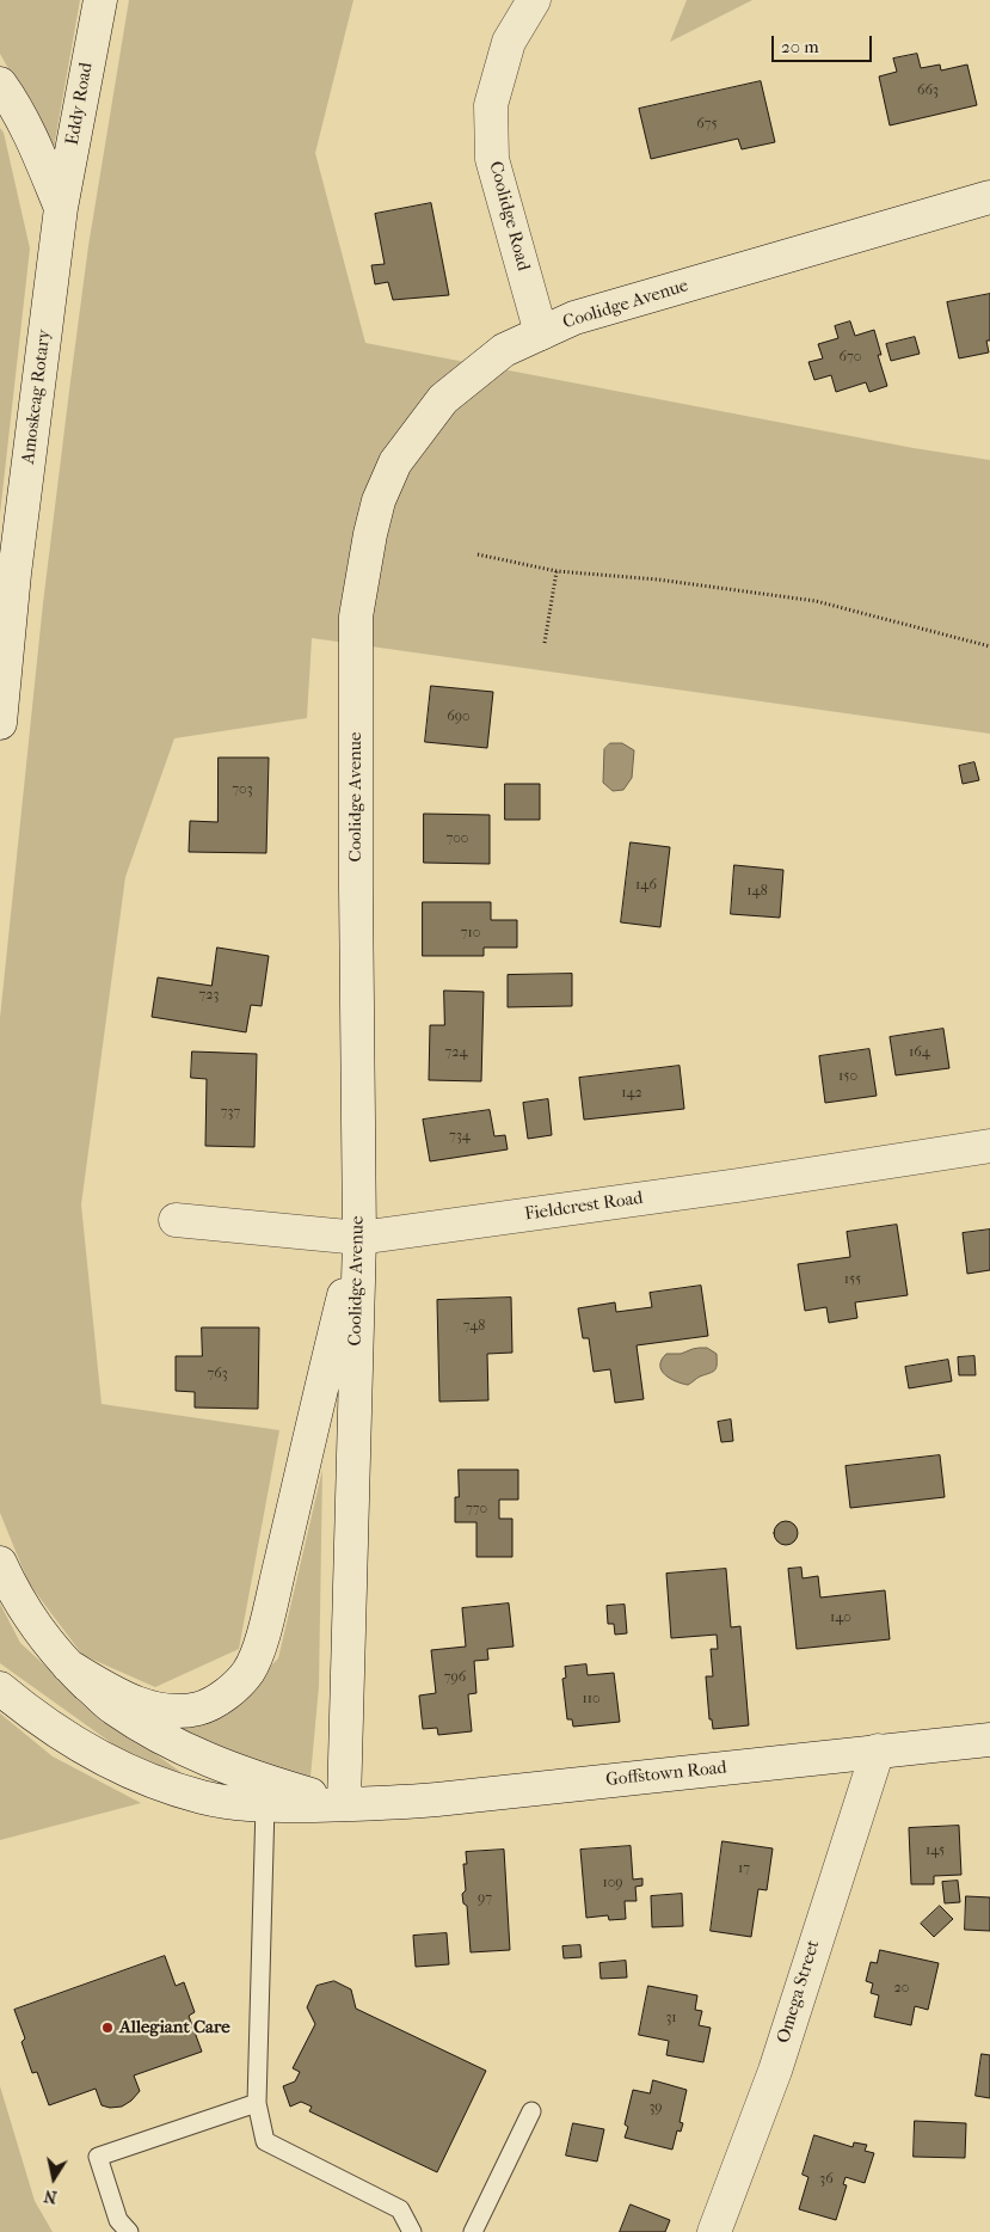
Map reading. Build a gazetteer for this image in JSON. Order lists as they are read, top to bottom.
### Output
{
  "streets": {
    "street": [
      "Eddy Road",
      "Coolidge Road",
      "Coolidge Avenue",
      "Amoskeag Rotary",
      "Fieldcrest Road",
      "Goffstown Road",
      "Omega Street"
    ]
  },
  "crossings": [
    ["Eddy Road", "Amoskeag Rotary"],
    ["Coolidge Road", "Coolidge Avenue"],
    ["Coolidge Avenue", "Fieldcrest Road"],
    ["Coolidge Avenue", "Goffstown Road"],
    ["Goffstown Road", "Omega Street"]
  ],
  "places": ["Allegiant Care"],
  "house_numbers": [
    "663",
    "675",
    "670",
    "690",
    "703",
    "700",
    "146",
    "148",
    "710",
    "723",
    "724",
    "164",
    "150",
    "142",
    "737",
    "734",
    "155",
    "748",
    "763",
    "770",
    "140",
    "796",
    "110",
    "145",
    "17",
    "109",
    "97",
    "20",
    "31",
    "39",
    "36"
  ],
  "scale_bar": "20 m",
  "north": "bottom"
}
